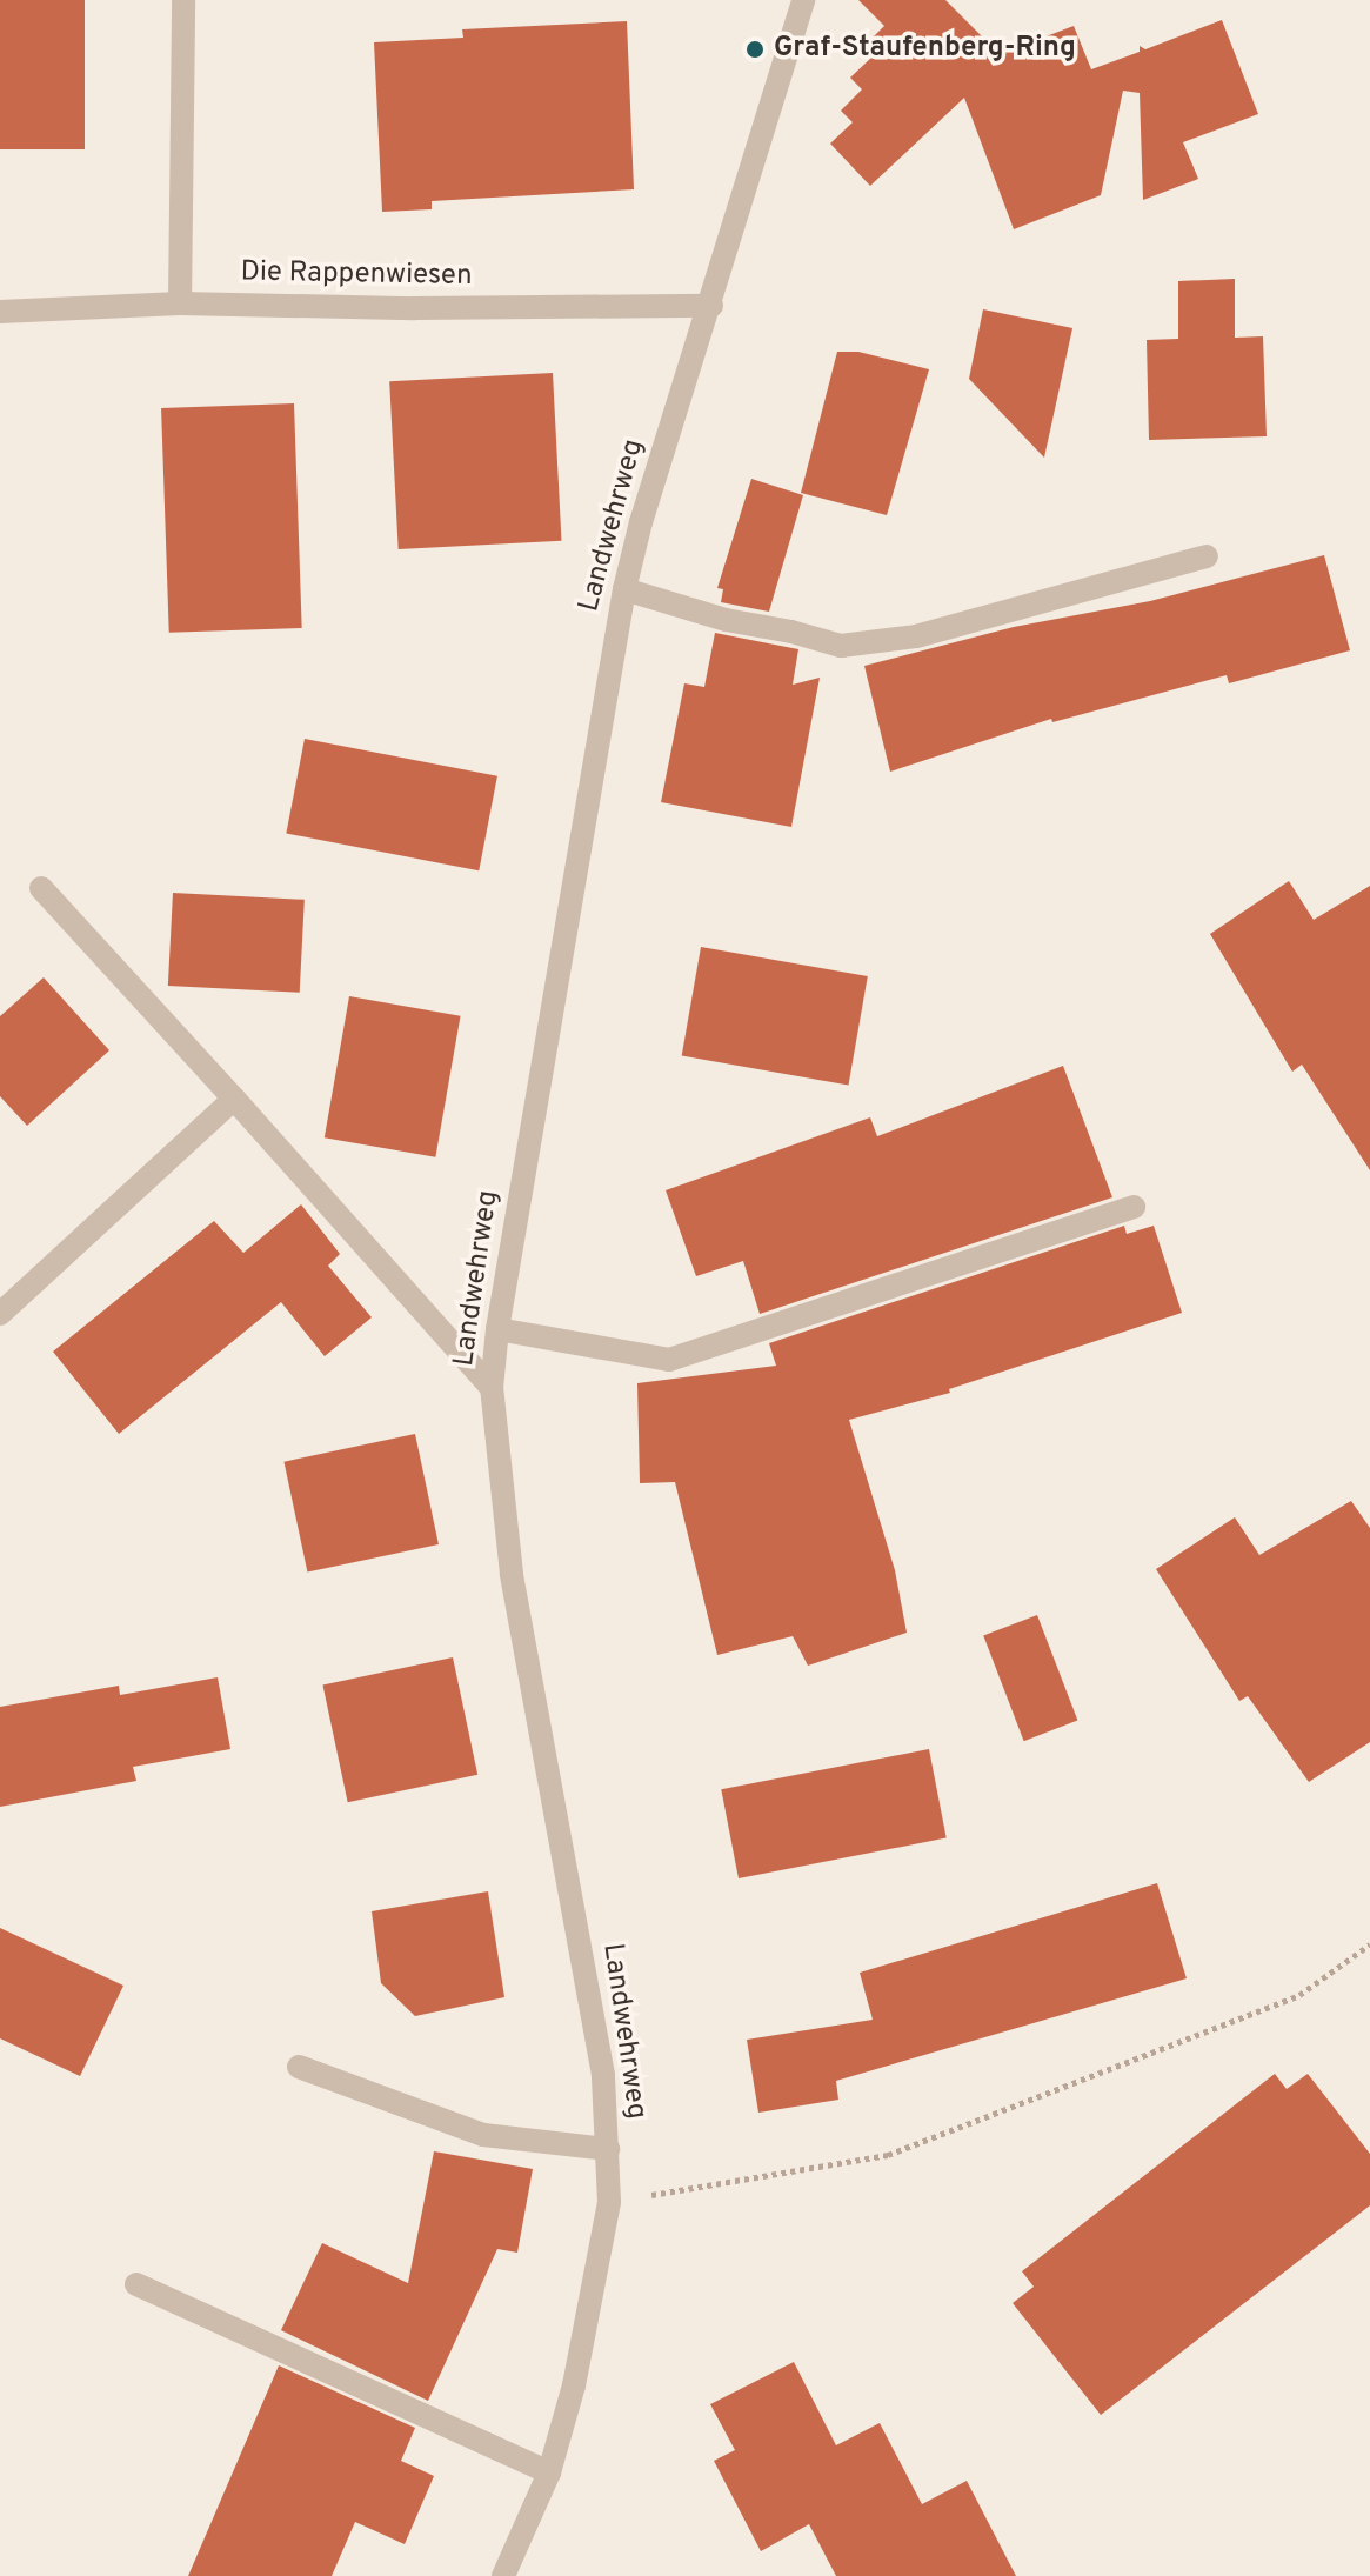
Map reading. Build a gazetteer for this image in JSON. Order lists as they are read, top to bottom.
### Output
{
  "streets": {
    "street": ["Die Rappenwiesen", "Landwehrweg"]
  },
  "crossings": [
    ["Die Rappenwiesen", "Landwehrweg"]
  ],
  "places": ["Graf-Staufenberg-Ring"]
}
